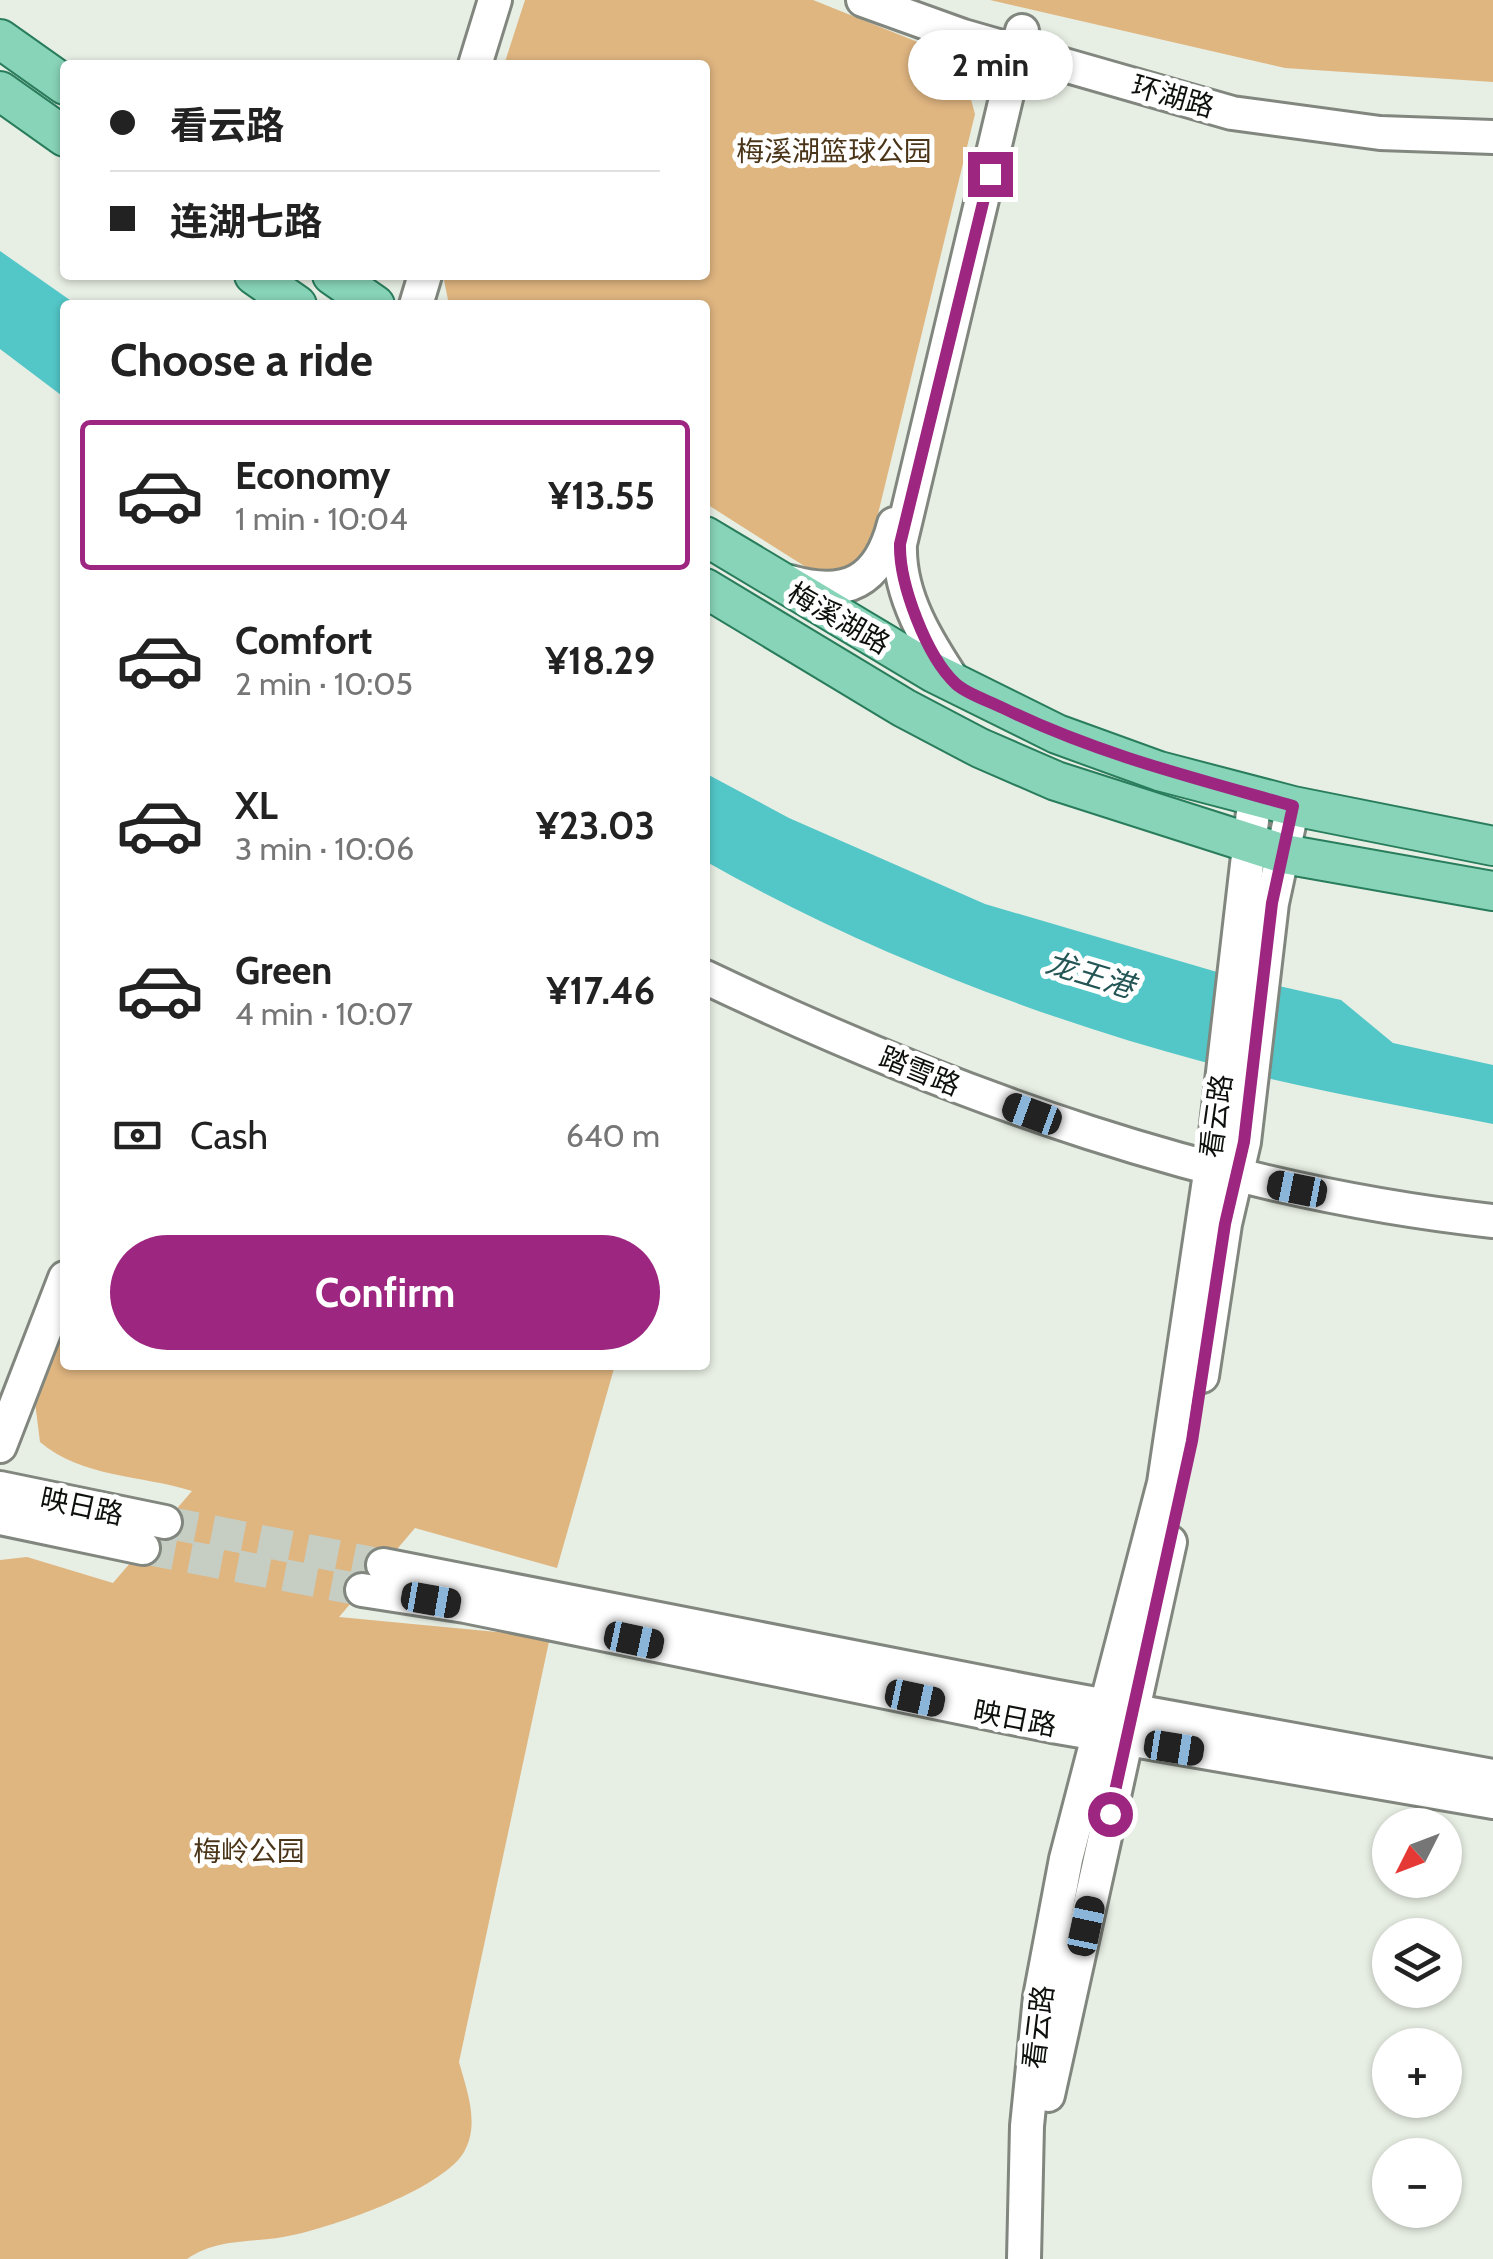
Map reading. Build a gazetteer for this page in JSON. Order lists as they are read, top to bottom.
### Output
{
  "streets": {
    "main road": [
      "环湖路",
      "梅溪湖路",
      "踏雪路",
      "看云路",
      "映日路"
    ]
  },
  "crossings": [
    ["梅溪湖路", "看云路"],
    ["踏雪路", "看云路"],
    ["看云路", "映日路"]
  ],
  "water": ["龙王港"],
  "parks": ["梅溪湖篮球公园", "梅岭公园"],
  "north": "bottom left",
  "page": {
    "bubble": "2 min",
    "banner": ["看云路", "连湖七路"],
    "heading": "Choose a ride",
    "list": [
      {
        "name": "Economy",
        "note": "1 min · 10:04",
        "value": "¥13.55"
      },
      {
        "name": "Comfort",
        "note": "2 min · 10:05",
        "value": "¥18.29"
      },
      {
        "name": "XL",
        "note": "3 min · 10:06",
        "value": "¥23.03"
      },
      {
        "name": "Green",
        "note": "4 min · 10:07",
        "value": "¥17.46"
      }
    ],
    "pay": ["Cash", "640 m"],
    "buttons": "Confirm",
    "map_buttons": ["+", "−"]
  }
}
